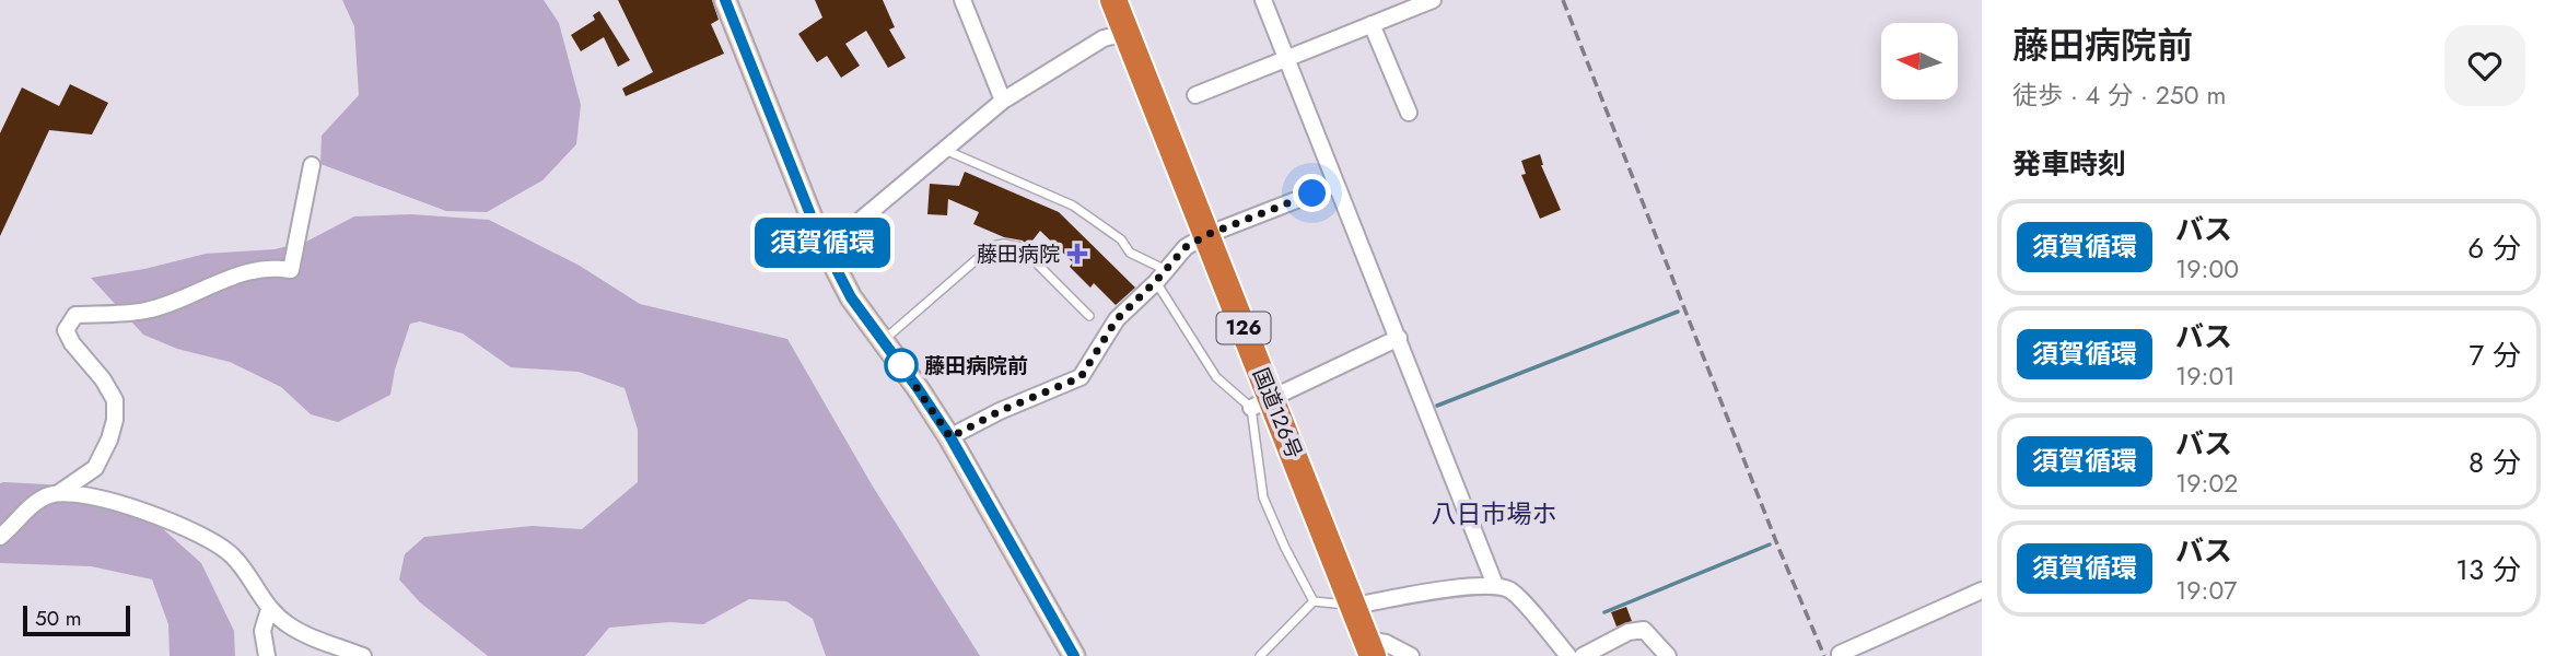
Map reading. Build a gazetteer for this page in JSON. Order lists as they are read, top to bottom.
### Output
{
  "streets": {
    "highway": ["126", "国道126号"]
  },
  "districts": ["八日市場ホ"],
  "places": {
    "health": ["藤田病院"],
    "other": ["藤田病院前"]
  },
  "lines": ["bus line 須賀循環"],
  "scale_bar": "50 m",
  "north": "left",
  "page": {
    "on_map": "須賀循環",
    "heading": [
      ["藤田病院前", "徒歩 · 4 分 · 250 m"],
      "発車時刻"
    ],
    "list": [
      {
        "mark": "須賀循環",
        "name": "バス",
        "note": "19:00",
        "value": "6 分"
      },
      {
        "mark": "須賀循環",
        "name": "バス",
        "note": "19:01",
        "value": "7 分"
      },
      {
        "mark": "須賀循環",
        "name": "バス",
        "note": "19:02",
        "value": "8 分"
      },
      {
        "mark": "須賀循環",
        "name": "バス",
        "note": "19:07",
        "value": "13 分"
      }
    ],
    "scale": "50 m"
  }
}
